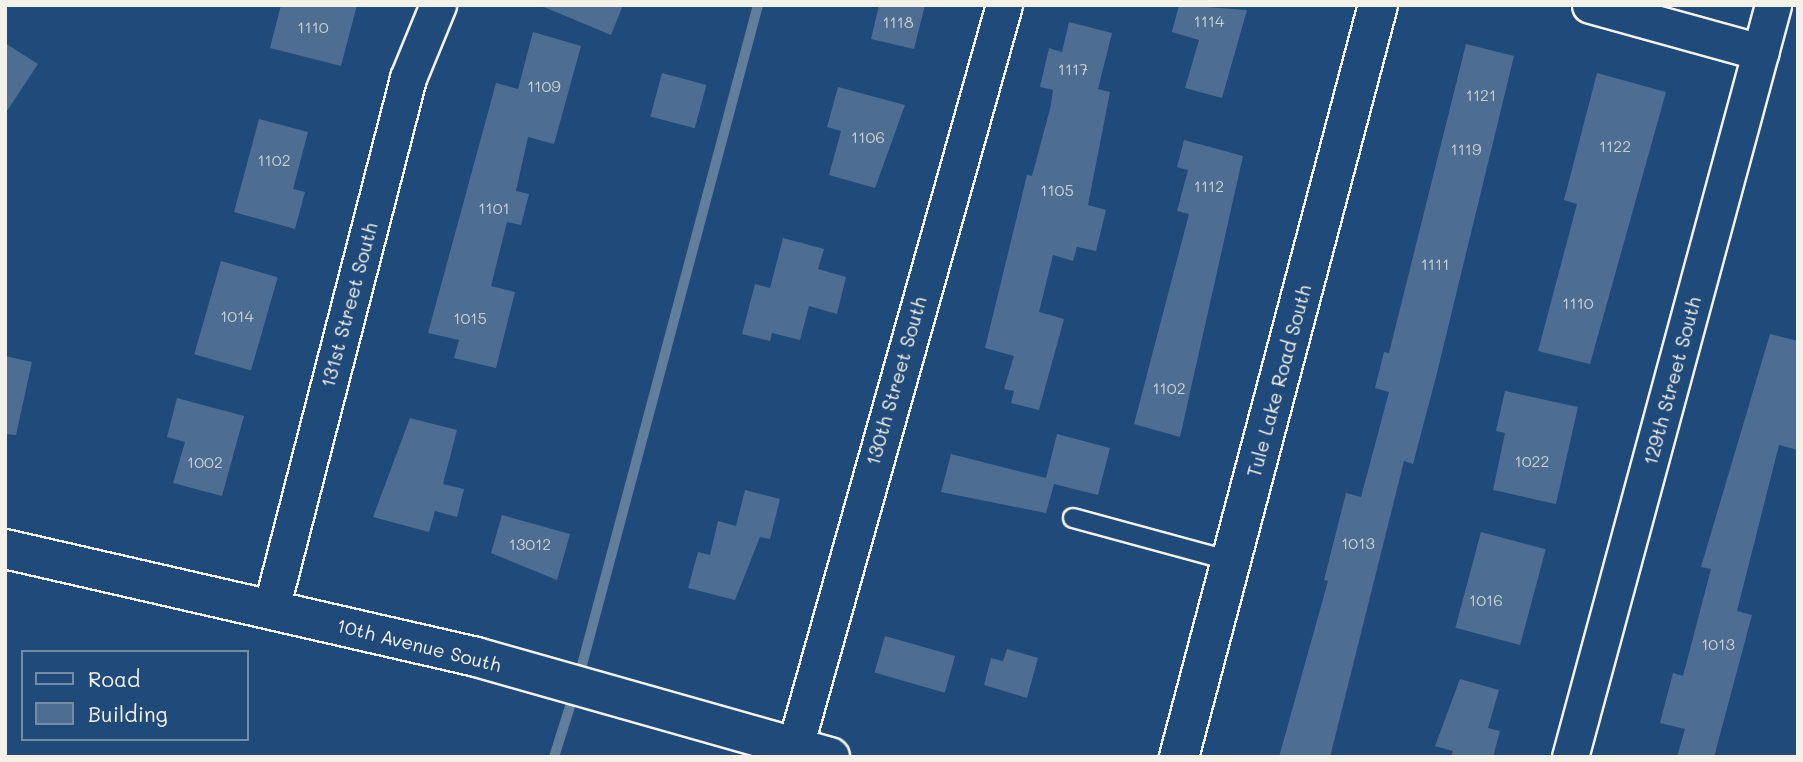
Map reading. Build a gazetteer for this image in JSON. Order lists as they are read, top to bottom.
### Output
{
  "streets": {
    "street": [
      "131st Street South",
      "130th Street South",
      "Tule Lake Road South",
      "129th Street South",
      "10th Avenue South"
    ]
  },
  "crossings": [
    ["131st Street South", "10th Avenue South"],
    ["130th Street South", "10th Avenue South"]
  ],
  "house_numbers": [
    "1114",
    "1118",
    "1110",
    "1117",
    "1109",
    "1121",
    "1106",
    "1122",
    "1119",
    "1102",
    "1112",
    "1105",
    "1101",
    "1111",
    "1110",
    "1014",
    "1015",
    "1102",
    "1022",
    "1002",
    "1013",
    "13012",
    "1016",
    "1013"
  ],
  "legend": ["Road", "Building"]
}
